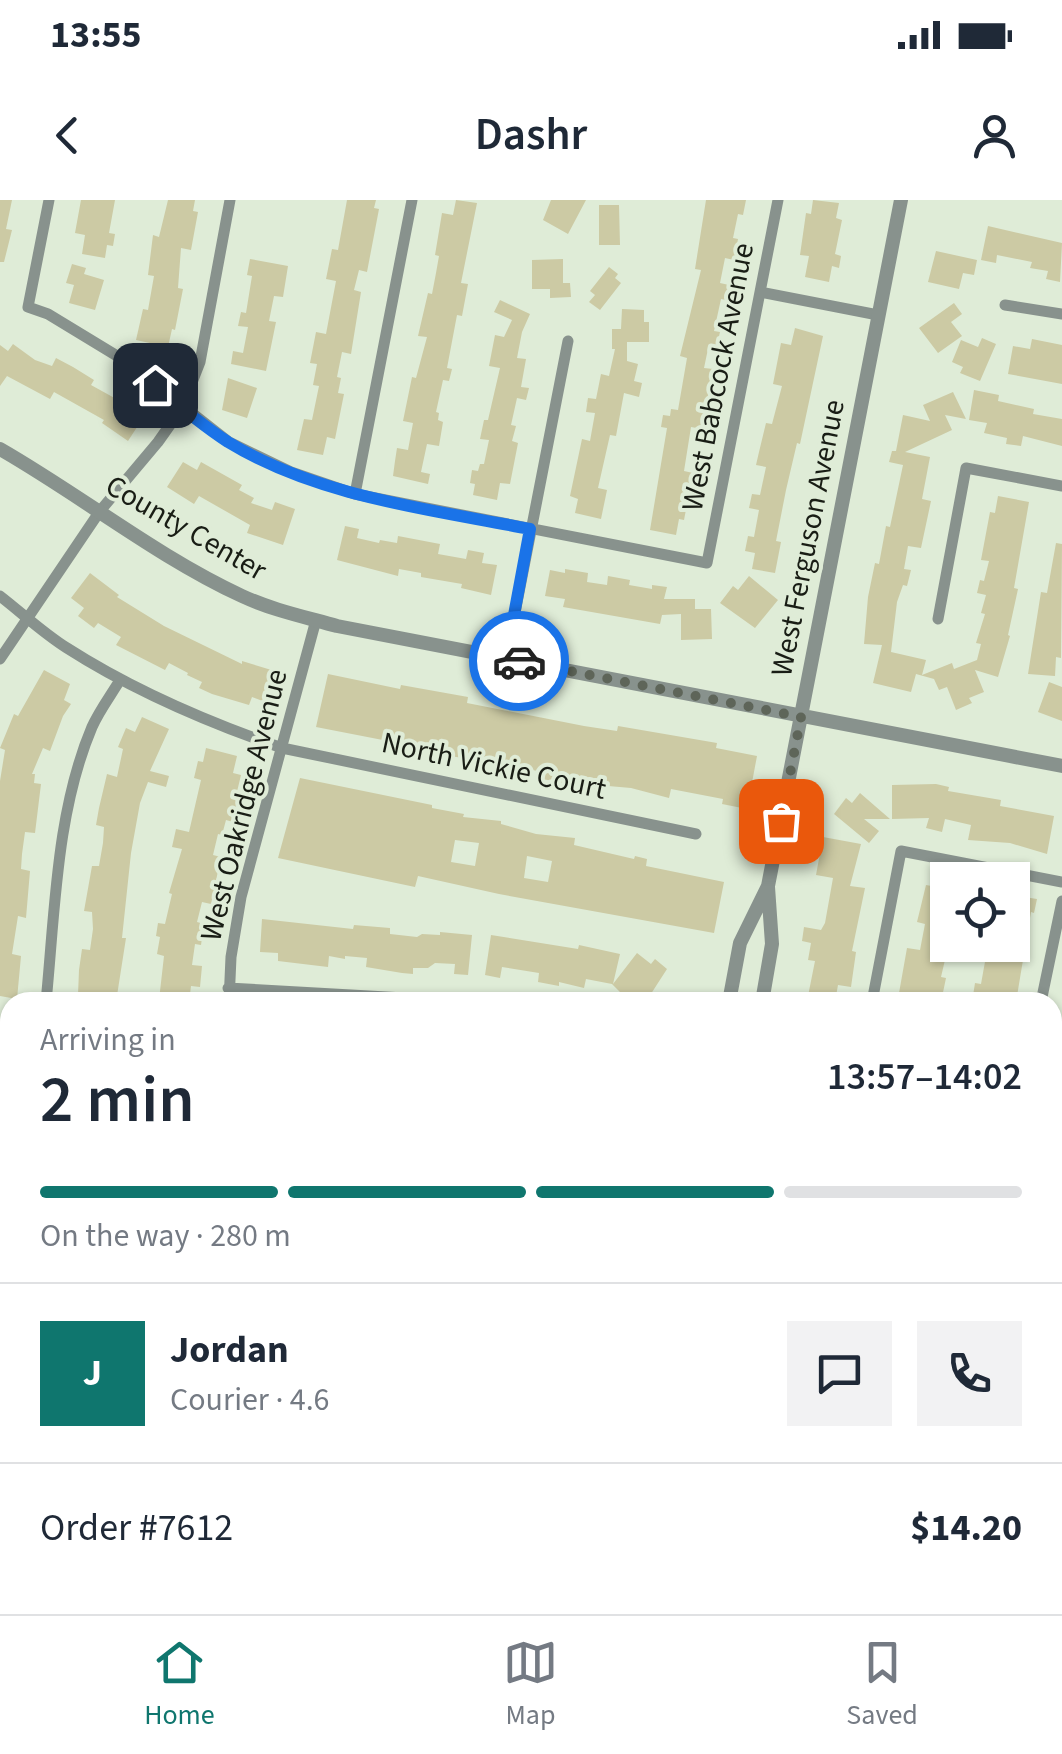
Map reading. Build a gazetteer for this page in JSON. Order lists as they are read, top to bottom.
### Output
{
  "streets": {
    "street": [
      "West Babcock Avenue",
      "County Center",
      "West Ferguson Avenue",
      "North Vickie Court",
      "West Oakridge Avenue"
    ]
  },
  "crossings": [
    ["County Center", "West Ferguson Avenue"],
    ["County Center", "West Oakridge Avenue"],
    ["North Vickie Court", "West Oakridge Avenue"]
  ],
  "page": {
    "status": "13:55",
    "header": "Dashr",
    "heading": ["2 min", "Arriving in", "13:57–14:02"],
    "panel": [
      "Jordan",
      "Courier · 4.6",
      "Order #7612",
      "$14.20"
    ],
    "bar": "On the way · 280 m",
    "round": "J",
    "tabs": ["Home", "Map", "Saved"]
  }
}
